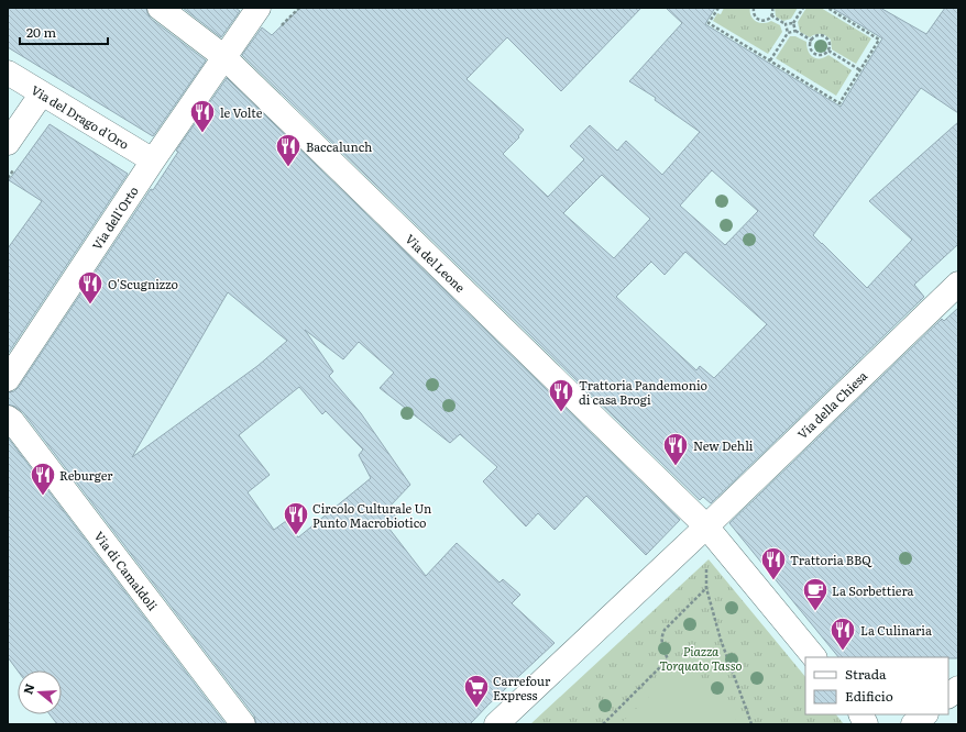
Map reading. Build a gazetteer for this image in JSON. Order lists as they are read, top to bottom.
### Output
{
  "streets": {
    "street": [
      "Via del Drago d'Oro",
      "Via dell'Orto",
      "Via del Leone",
      "Via della Chiesa",
      "Via di Camaldoli"
    ]
  },
  "crossings": [
    ["Via del Drago d'Oro", "Via dell'Orto"],
    ["Via dell'Orto", "Via del Leone"],
    ["Via del Leone", "Via della Chiesa"]
  ],
  "parks": ["Piazza Torquato Tasso"],
  "places": {
    "restaurant": [
      "le Volte",
      "Baccalunch",
      "O'Scugnizzo",
      "Trattoria Pandemonio di casa Brogi",
      "New Dehli",
      "Reburger",
      "Circolo Culturale Un Punto Macrobiotico",
      "Trattoria BBQ",
      "La Culinaria"
    ],
    "cafe": ["La Sorbettiera"],
    "supermarket": ["Carrefour Express"]
  },
  "legend": ["Strada", "Edificio"],
  "scale_bar": "20 m",
  "north": "left"
}
